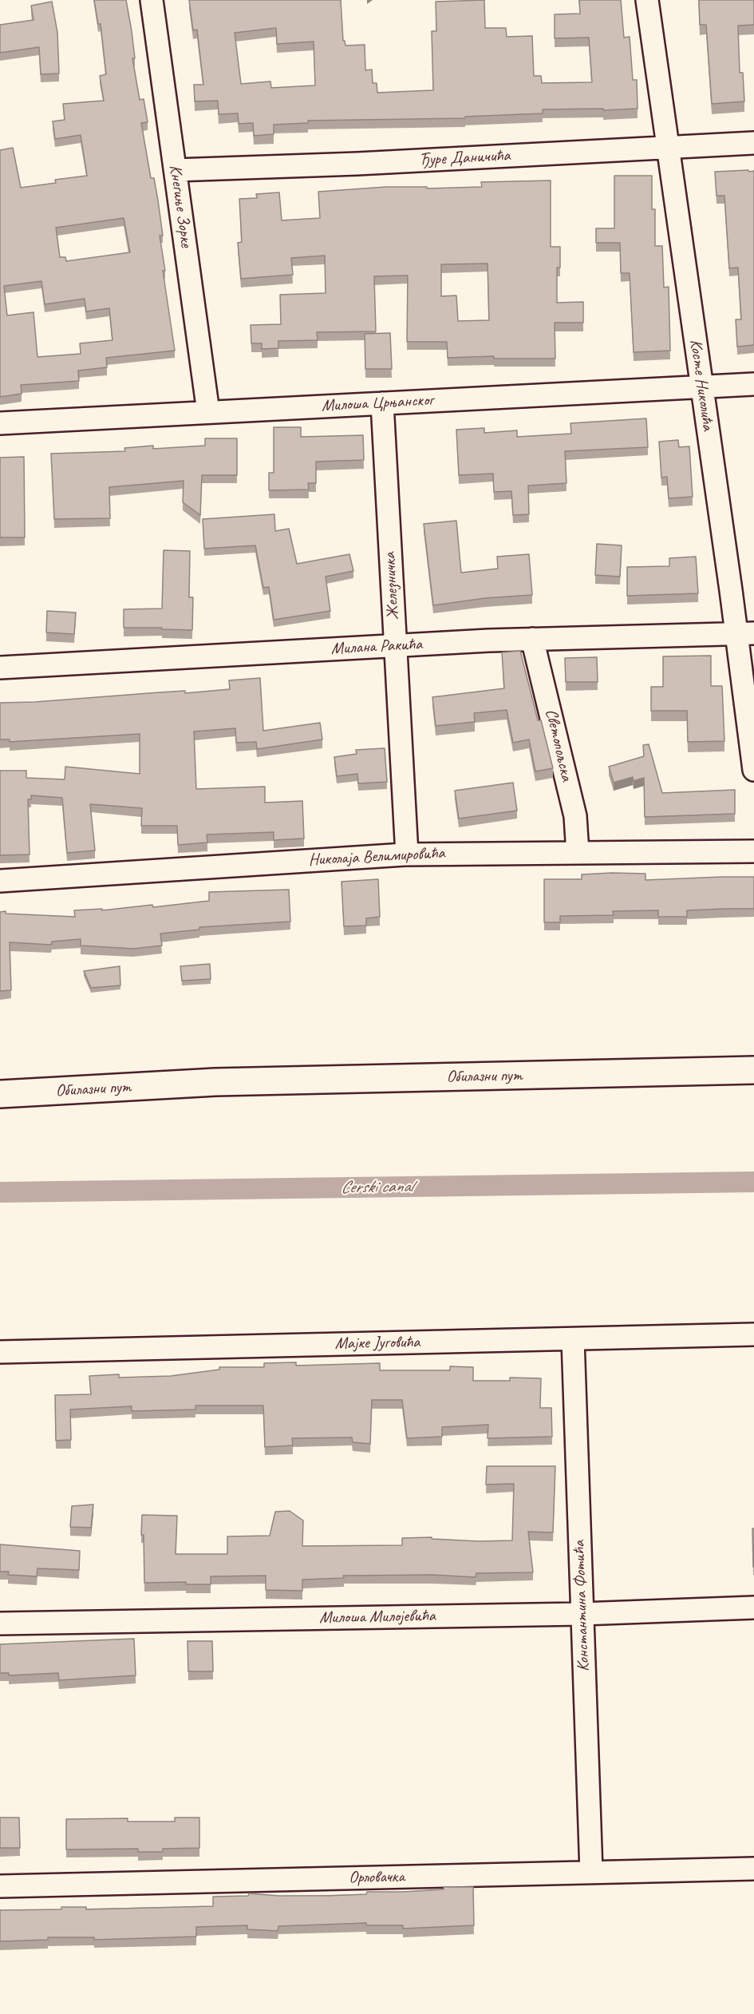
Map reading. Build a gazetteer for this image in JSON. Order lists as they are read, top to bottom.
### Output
{
  "streets": {
    "main road": ["Обилазни пут"],
    "street": [
      "Ђуре Даничића",
      "Кнегиње Зорке",
      "Косте Николића",
      "Милоша Црњанског",
      "Железничка",
      "Милана Ракића",
      "Светопољска",
      "Николаја Велимировића",
      "Мајке Југовића",
      "Константина Фотића",
      "Милоша Милојевића",
      "Орловачка"
    ]
  },
  "crossings": [
    ["Ђуре Даничића", "Кнегиње Зорке"],
    ["Ђуре Даничића", "Косте Николића"],
    ["Кнегиње Зорке", "Милоша Црњанског"],
    ["Косте Николића", "Милоша Црњанског"],
    ["Косте Николића", "Милана Ракића"],
    ["Милоша Црњанског", "Железничка"],
    ["Железничка", "Милана Ракића"],
    ["Железничка", "Николаја Велимировића"],
    ["Милана Ракића", "Светопољска"],
    ["Светопољска", "Николаја Велимировића"],
    ["Мајке Југовића", "Константина Фотића"],
    ["Константина Фотића", "Милоша Милојевића"],
    ["Константина Фотића", "Орловачка"]
  ],
  "water": ["Cerski canal"]
}
